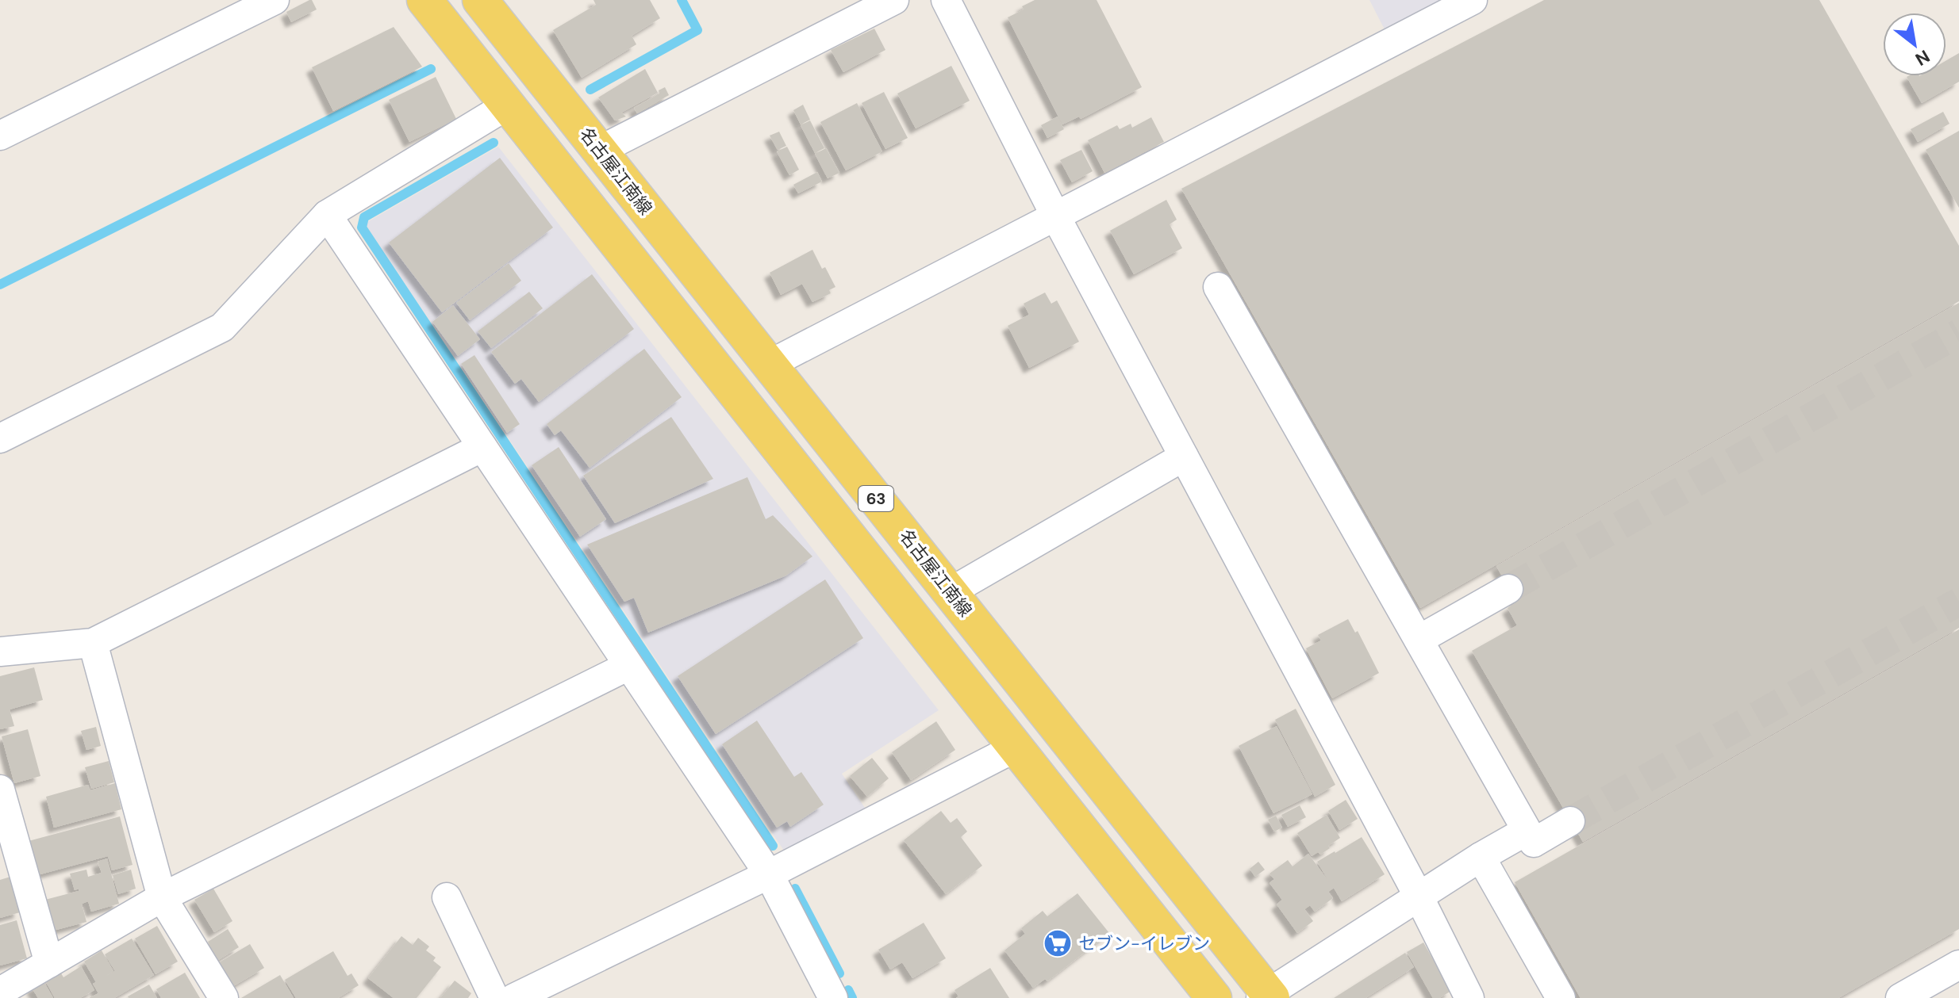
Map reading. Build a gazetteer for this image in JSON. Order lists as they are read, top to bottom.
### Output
{
  "streets": {
    "main road": ["名古屋江南線", "63"]
  },
  "places": {
    "supermarket": ["セブン-イレブン"]
  },
  "north": "bottom right"
}
